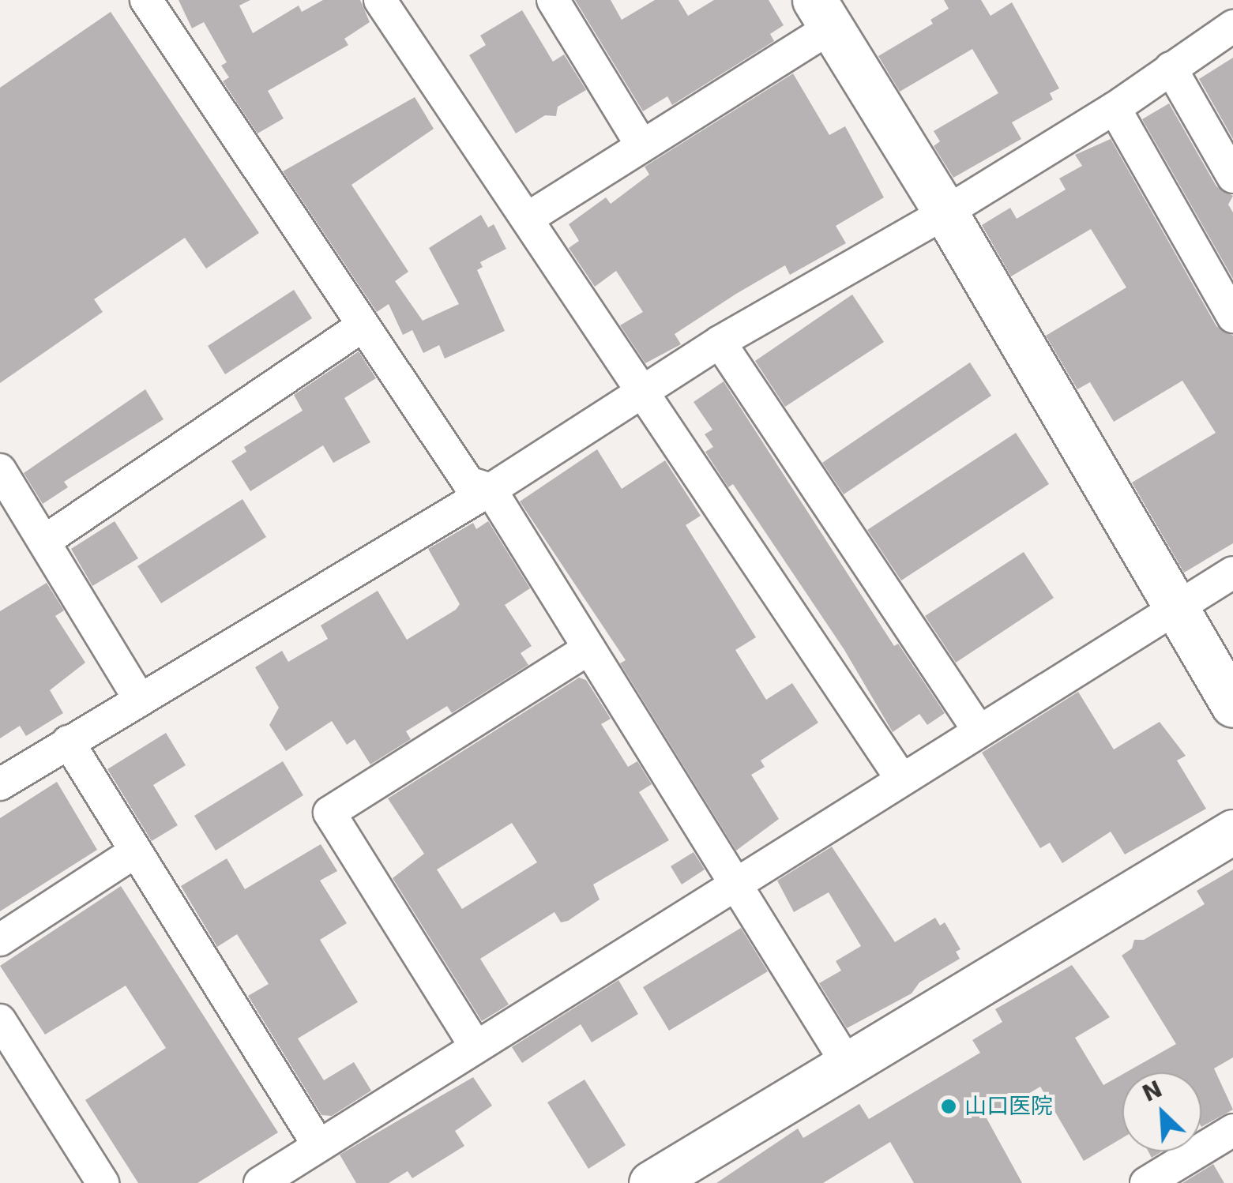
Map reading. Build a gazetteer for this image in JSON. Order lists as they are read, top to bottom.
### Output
{
  "places": ["山口医院"],
  "north": "top left"
}
